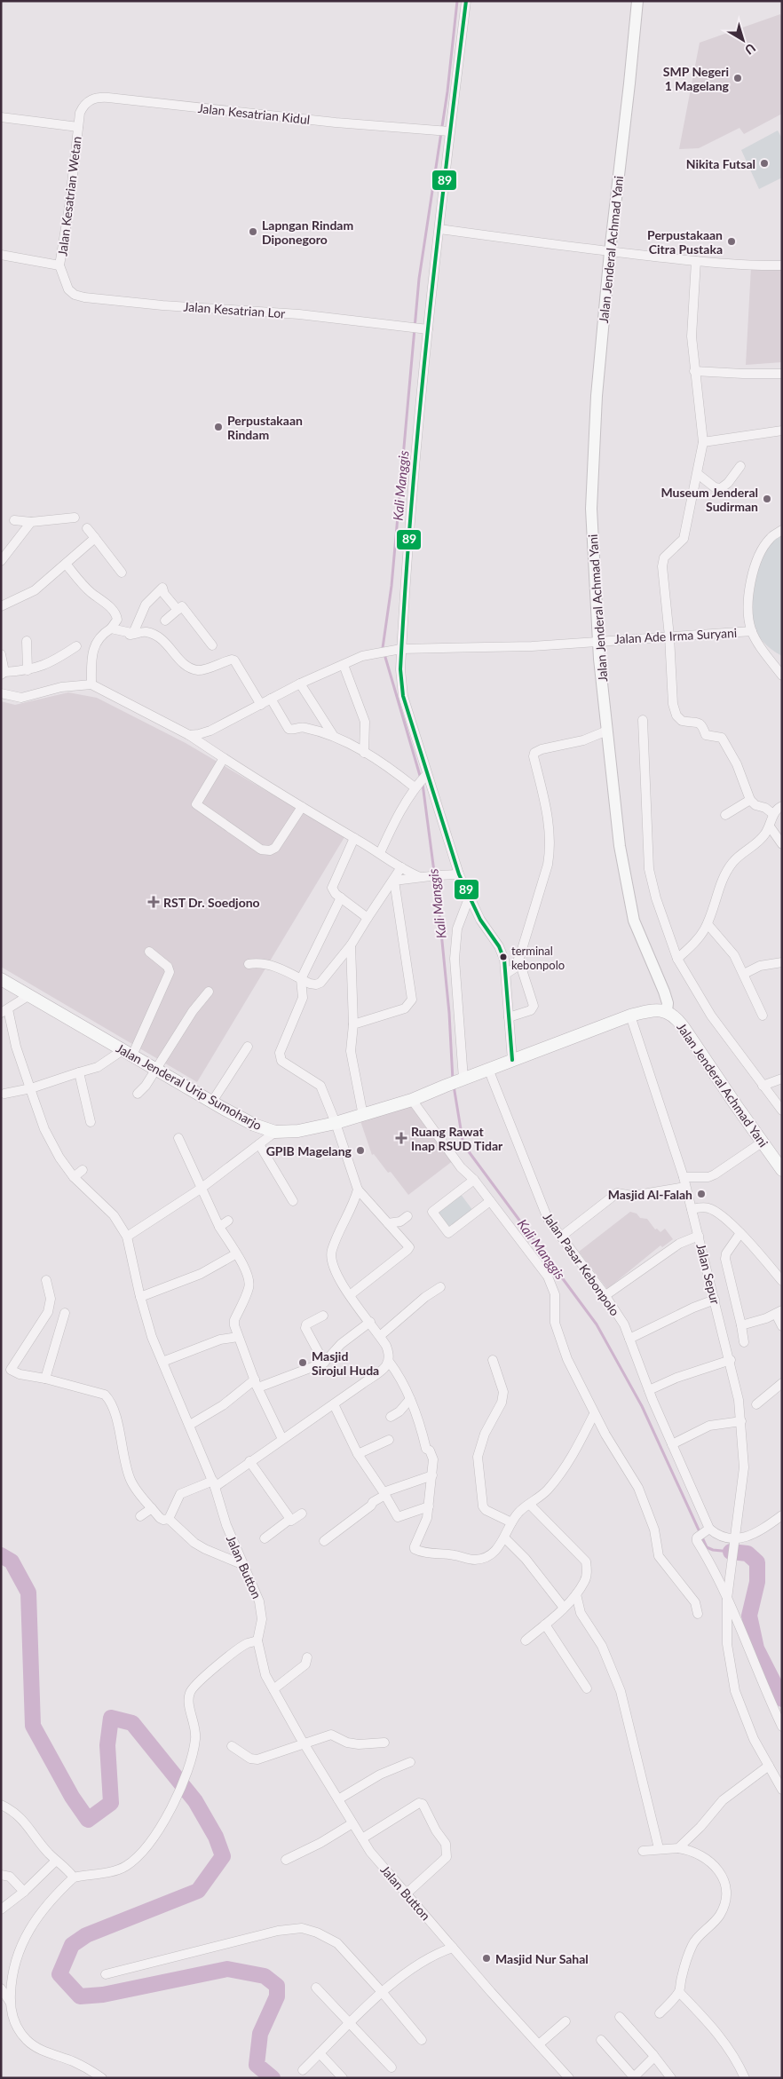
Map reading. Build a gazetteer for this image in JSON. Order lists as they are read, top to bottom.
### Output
{
  "streets": {
    "highway": ["Jalan Jenderal Achmad Yani", "Jalan Jenderal Urip Sumoharjo"],
    "street": [
      "Jalan Kesatrian Kidul",
      "Jalan Kesatrian Wetan",
      "Jalan Kesatrian Lor",
      "Jalan Ade Irma Suryani",
      "Jalan Pasar Kebonpolo",
      "Jalan Sepur",
      "Jalan Button"
    ]
  },
  "crossings": [
    ["Jalan Kesatrian Kidul", "Jalan Kesatrian Wetan"],
    ["Jalan Kesatrian Wetan", "Jalan Kesatrian Lor"],
    ["Jalan Jenderal Achmad Yani", "Jalan Ade Irma Suryani"],
    ["Jalan Jenderal Achmad Yani", "Jalan Jenderal Urip Sumoharjo"],
    ["Jalan Jenderal Urip Sumoharjo", "Jalan Pasar Kebonpolo"],
    ["Jalan Jenderal Urip Sumoharjo", "Jalan Sepur"],
    ["Jalan Pasar Kebonpolo", "Jalan Sepur"]
  ],
  "water": ["Kali Manggis"],
  "places": {
    "other": [
      "SMP Negeri 1 Magelang",
      "Nikita Futsal",
      "Lapngan Rindam Diponegoro",
      "Perpustakaan Citra Pustaka",
      "Perpustakaan Rindam",
      "Museum Jenderal Sudirman",
      "terminal kebonpolo",
      "GPIB Magelang",
      "Masjid Al-Falah",
      "Masjid Sirojul Huda",
      "Masjid Nur Sahal"
    ],
    "health": ["RST Dr. Soedjono", "Ruang Rawat Inap RSUD Tidar"]
  },
  "lines": ["transit line 89"],
  "north": "bottom right"
}
